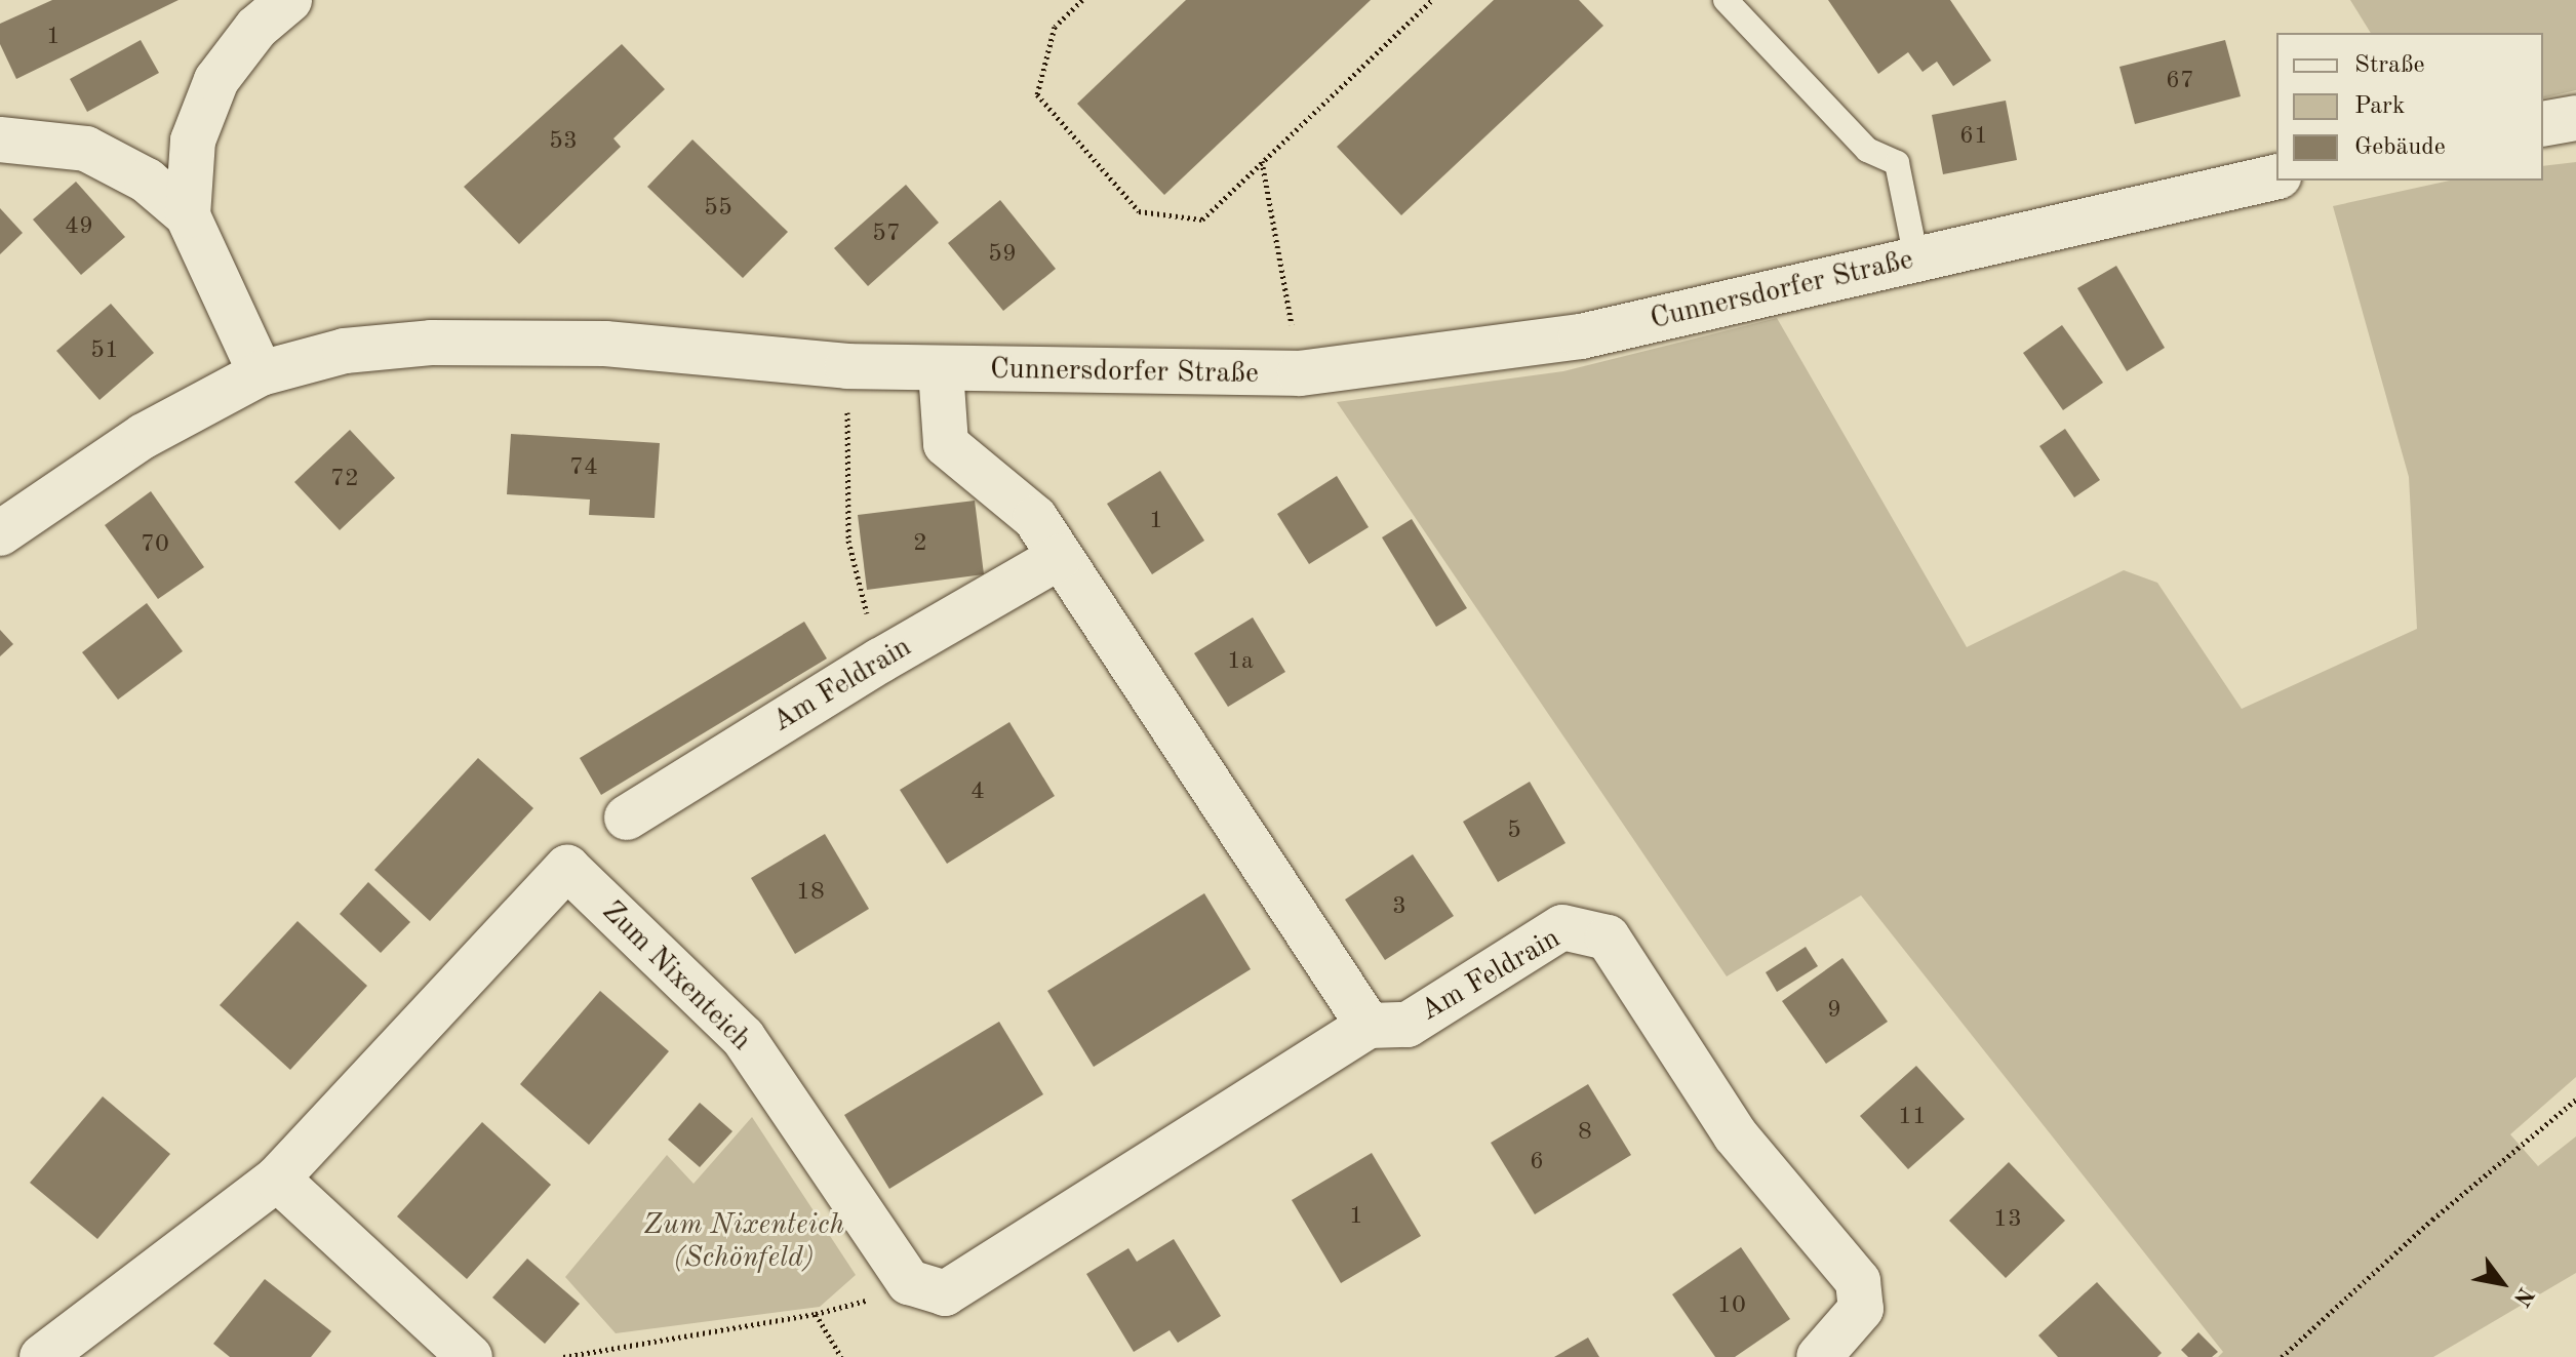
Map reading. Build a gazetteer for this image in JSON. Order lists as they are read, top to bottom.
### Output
{
  "streets": {
    "street": ["Cunnersdorfer Straße", "Am Feldrain", "Zum Nixenteich"]
  },
  "crossings": [
    ["Am Feldrain", "Zum Nixenteich"]
  ],
  "parks": ["Zum Nixenteich (Schönfeld)"],
  "house_numbers": [
    "1",
    "67",
    "61",
    "53",
    "55",
    "49",
    "57",
    "59",
    "51",
    "74",
    "72",
    "1",
    "2",
    "70",
    "1a",
    "4",
    "5",
    "18",
    "3",
    "9",
    "11",
    "8",
    "6",
    "1",
    "13",
    "10"
  ],
  "legend": ["Straße", "Park", "Gebäude"],
  "north": "bottom right"
}
